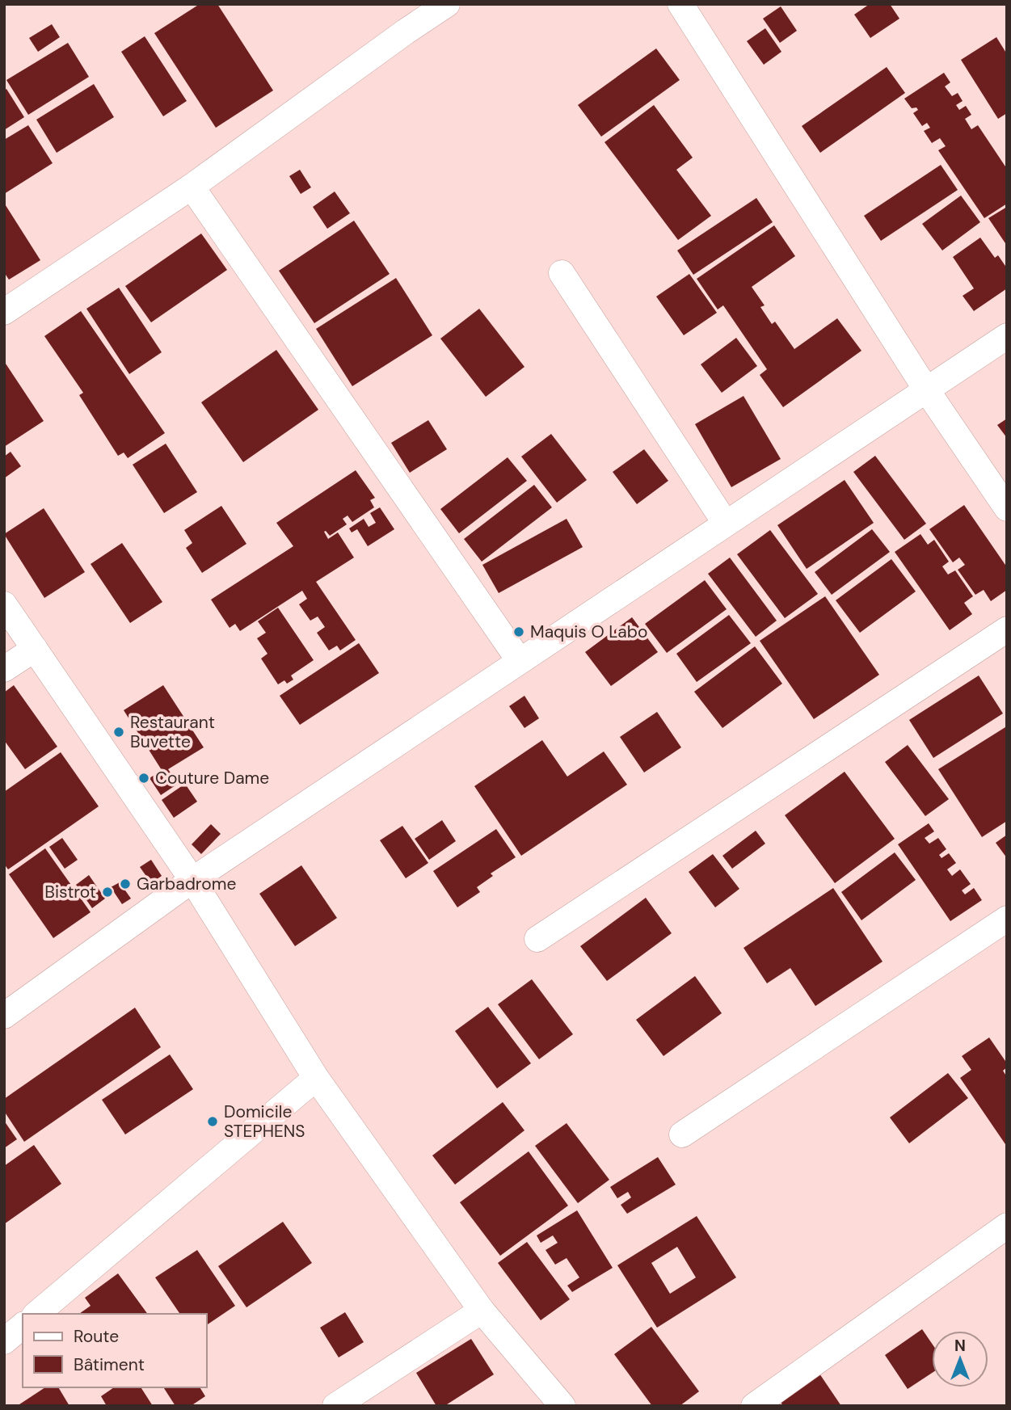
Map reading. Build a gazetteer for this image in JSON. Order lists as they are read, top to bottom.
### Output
{
  "places": [
    "Maquis O Labo",
    "Restaurant Buvette",
    "Couture Dame",
    "Garbadrome",
    "Bistrot",
    "Domicile STEPHENS"
  ],
  "legend": ["Route", "Bâtiment"],
  "north": "top"
}
